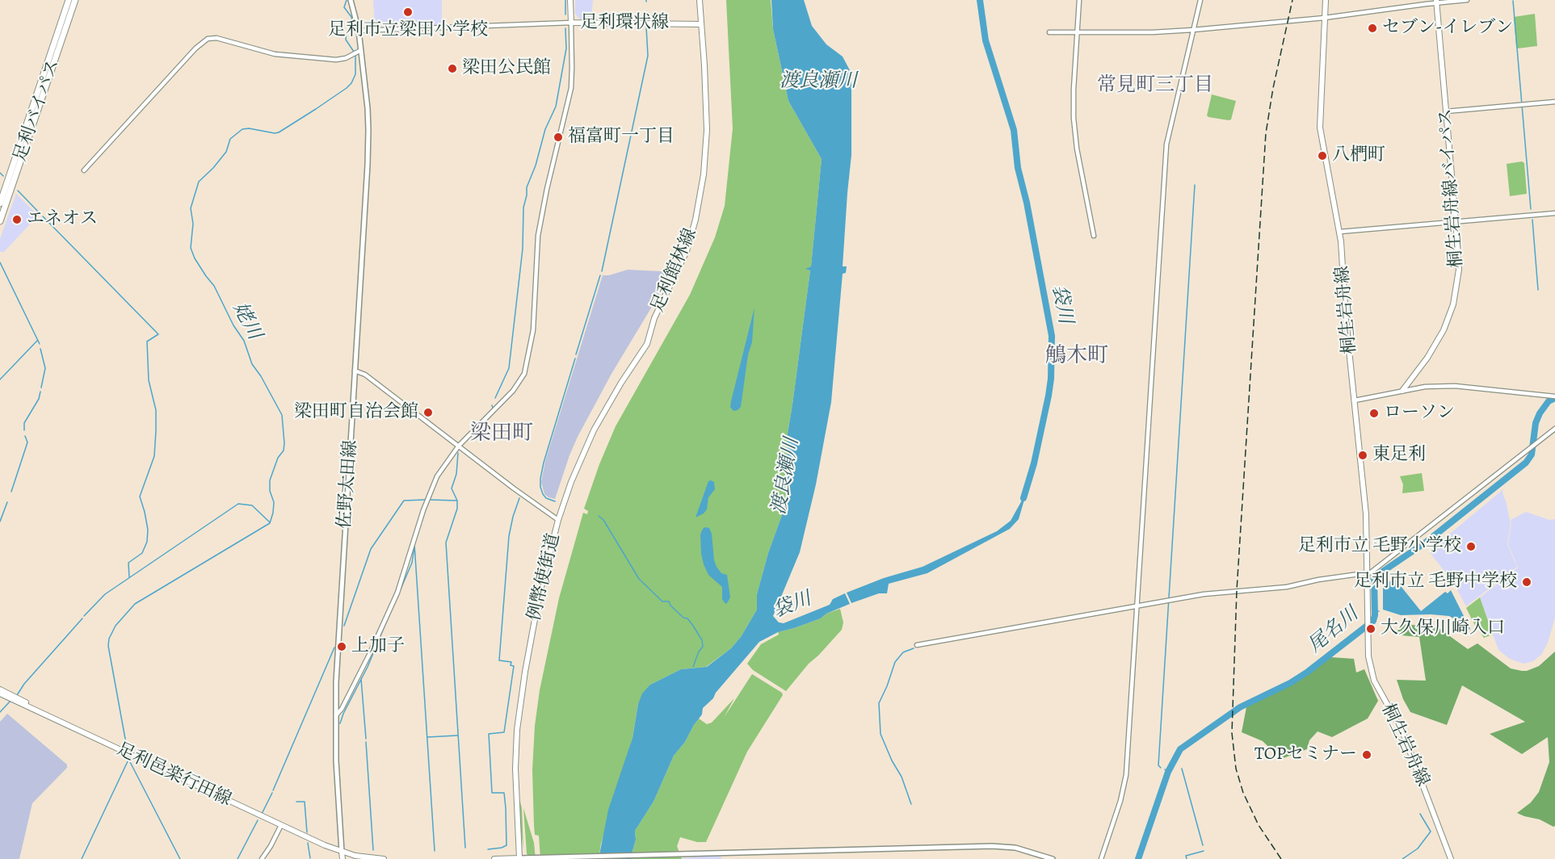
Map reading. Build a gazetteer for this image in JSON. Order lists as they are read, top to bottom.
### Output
{
  "streets": {
    "highway": ["足利バイパス"],
    "main road": [
      "足利環状線",
      "桐生岩舟線バイパス",
      "足利館林線",
      "桐生岩舟線",
      "佐野太田線",
      "例幣使街道",
      "足利邑楽行田線"
    ]
  },
  "crossings": [
    ["足利環状線", "足利館林線"],
    ["足利館林線", "例幣使街道"],
    ["佐野太田線", "例幣使街道"],
    ["佐野太田線", "足利邑楽行田線"]
  ],
  "districts": ["常見町三丁目", "鵤木町", "梁田町"],
  "water": [
    "渡良瀬川",
    "袋川",
    "姥川",
    "尾名川"
  ],
  "places": [
    "足利市立梁田小学校",
    "セブン-イレブン",
    "梁田公民館",
    "福富町一丁目",
    "八椚町",
    "エネオス",
    "梁田町自治会館",
    "ローソン",
    "東足利",
    "足利市立 毛野小学校",
    "足利市立 毛野中学校",
    "大久保川崎入口",
    "上加子",
    "TOPセミナー"
  ]
}
